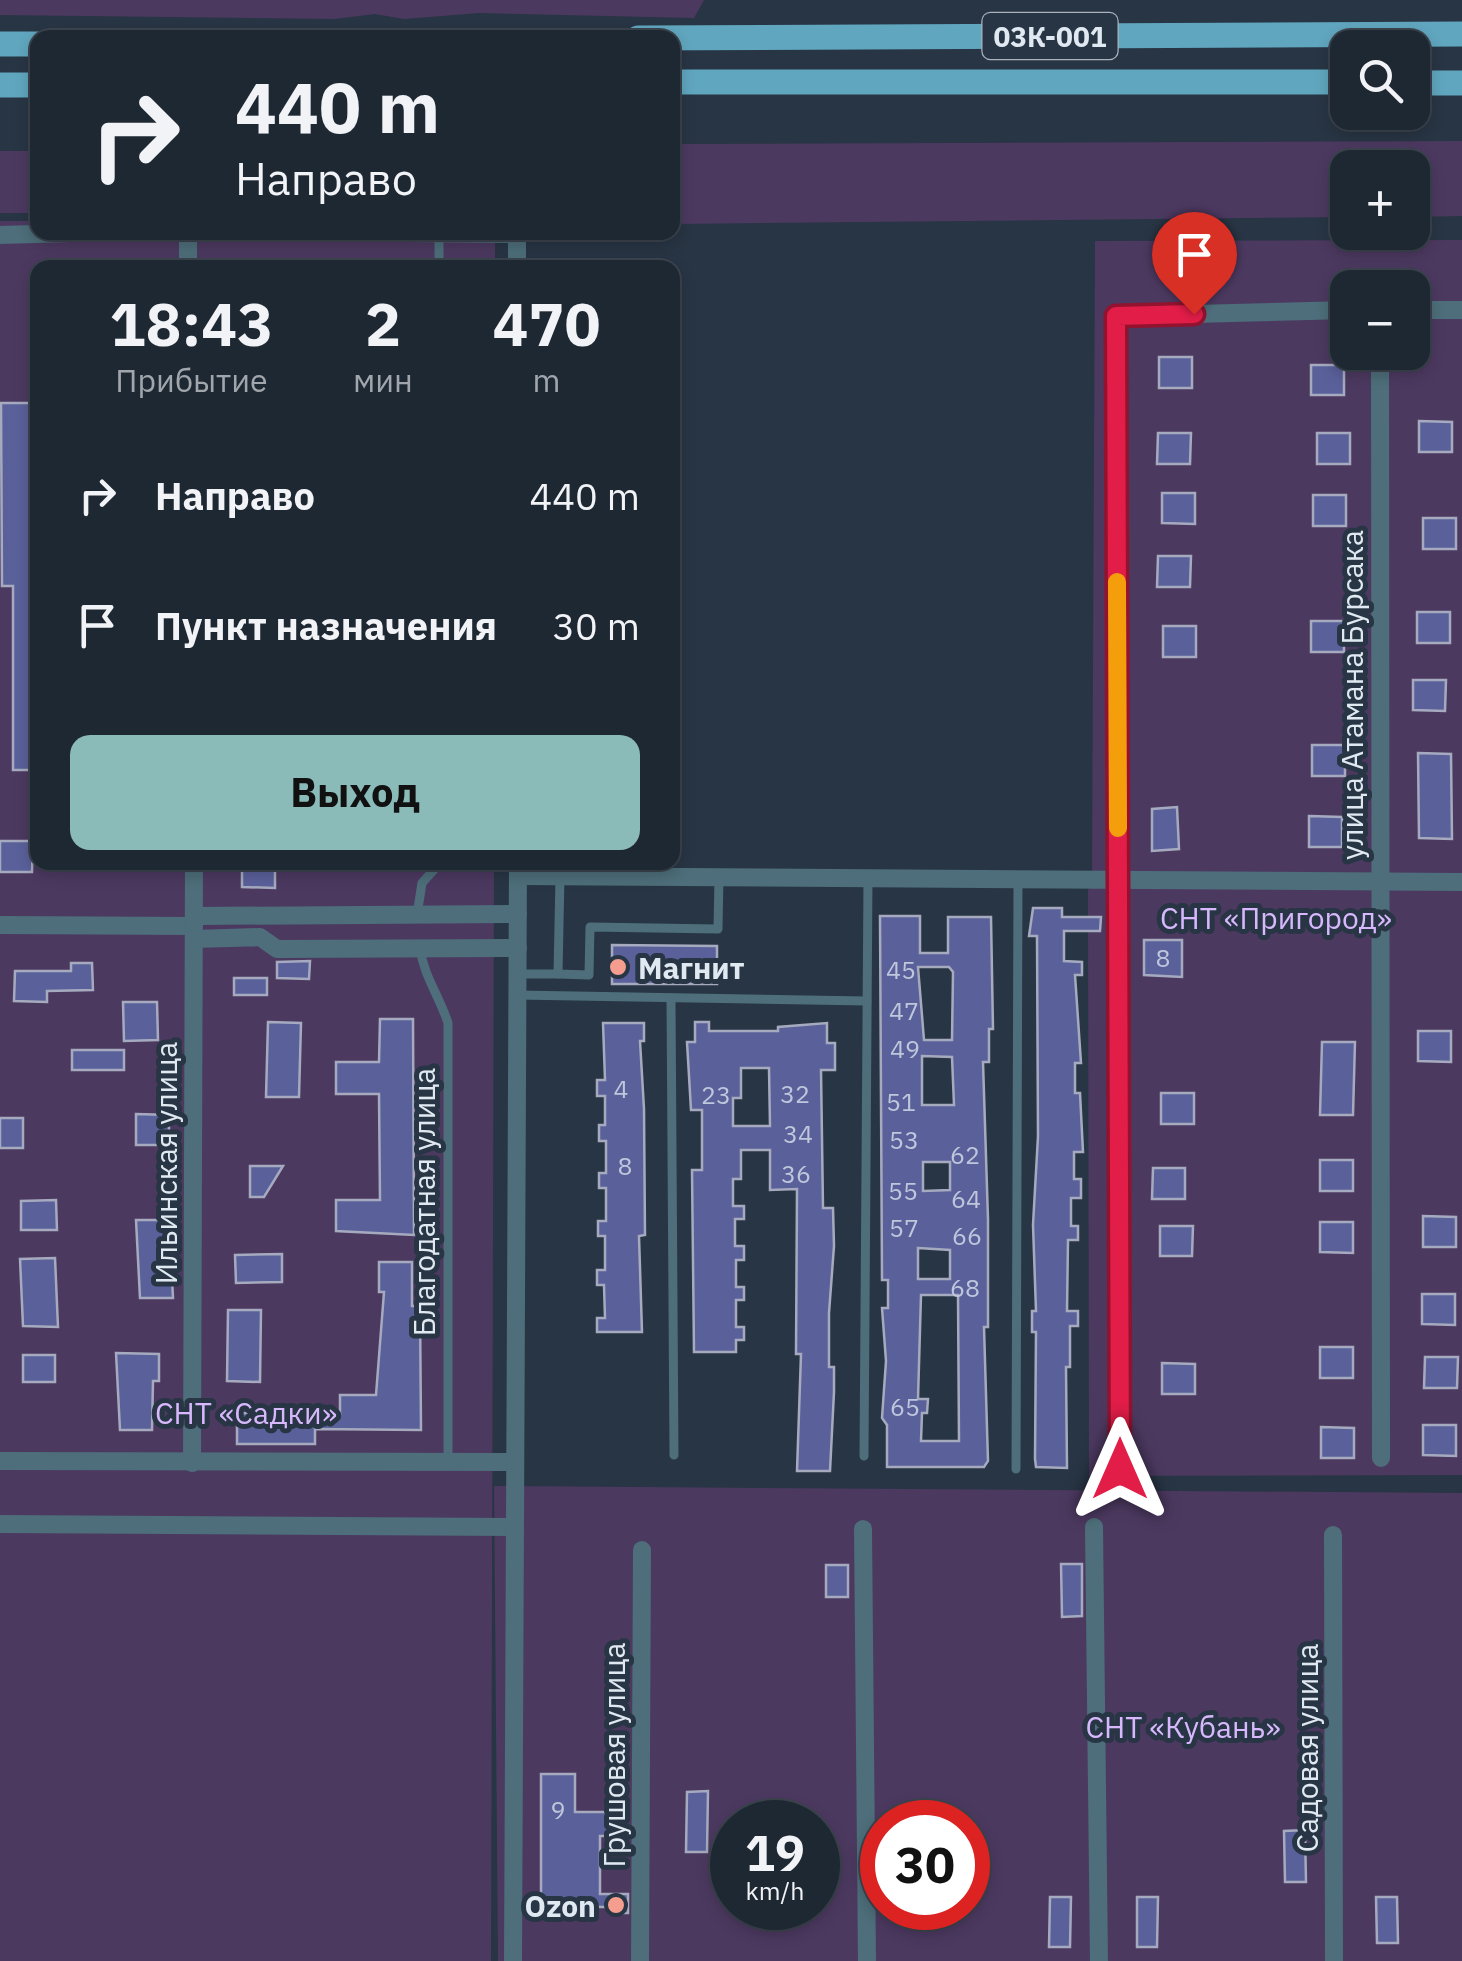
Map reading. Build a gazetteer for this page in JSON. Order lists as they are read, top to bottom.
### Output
{
  "streets": {
    "main road": ["03К-001"],
    "street": [
      "улица Атамана Бурсака",
      "Ильинская улица",
      "Садовая улица",
      "Грушовая улица"
    ],
    "lane": ["Благодатная улица"]
  },
  "parks": ["СНТ «Пригород»", "СНТ «Садки»", "СНТ «Кубань»"],
  "places": ["Магнит", "Ozon"],
  "house_numbers": [
    "8",
    "45",
    "47",
    "49",
    "4",
    "32",
    "23",
    "51",
    "34",
    "53",
    "62",
    "8",
    "36",
    "55",
    "64",
    "57",
    "66",
    "68",
    "65",
    "9"
  ],
  "page": {
    "map_buttons": ["+", "−"],
    "turn": ["440 m", "Направо"],
    "eta": [
      "18:43",
      "Прибытие",
      "2",
      "мин",
      "470",
      "m"
    ],
    "list": [
      {
        "name": "Направо",
        "value": "440 m"
      },
      {
        "name": "Пункт назначения",
        "value": "30 m"
      }
    ],
    "buttons": "Выход",
    "speed": "19 km/h",
    "limit": "30"
  }
}
